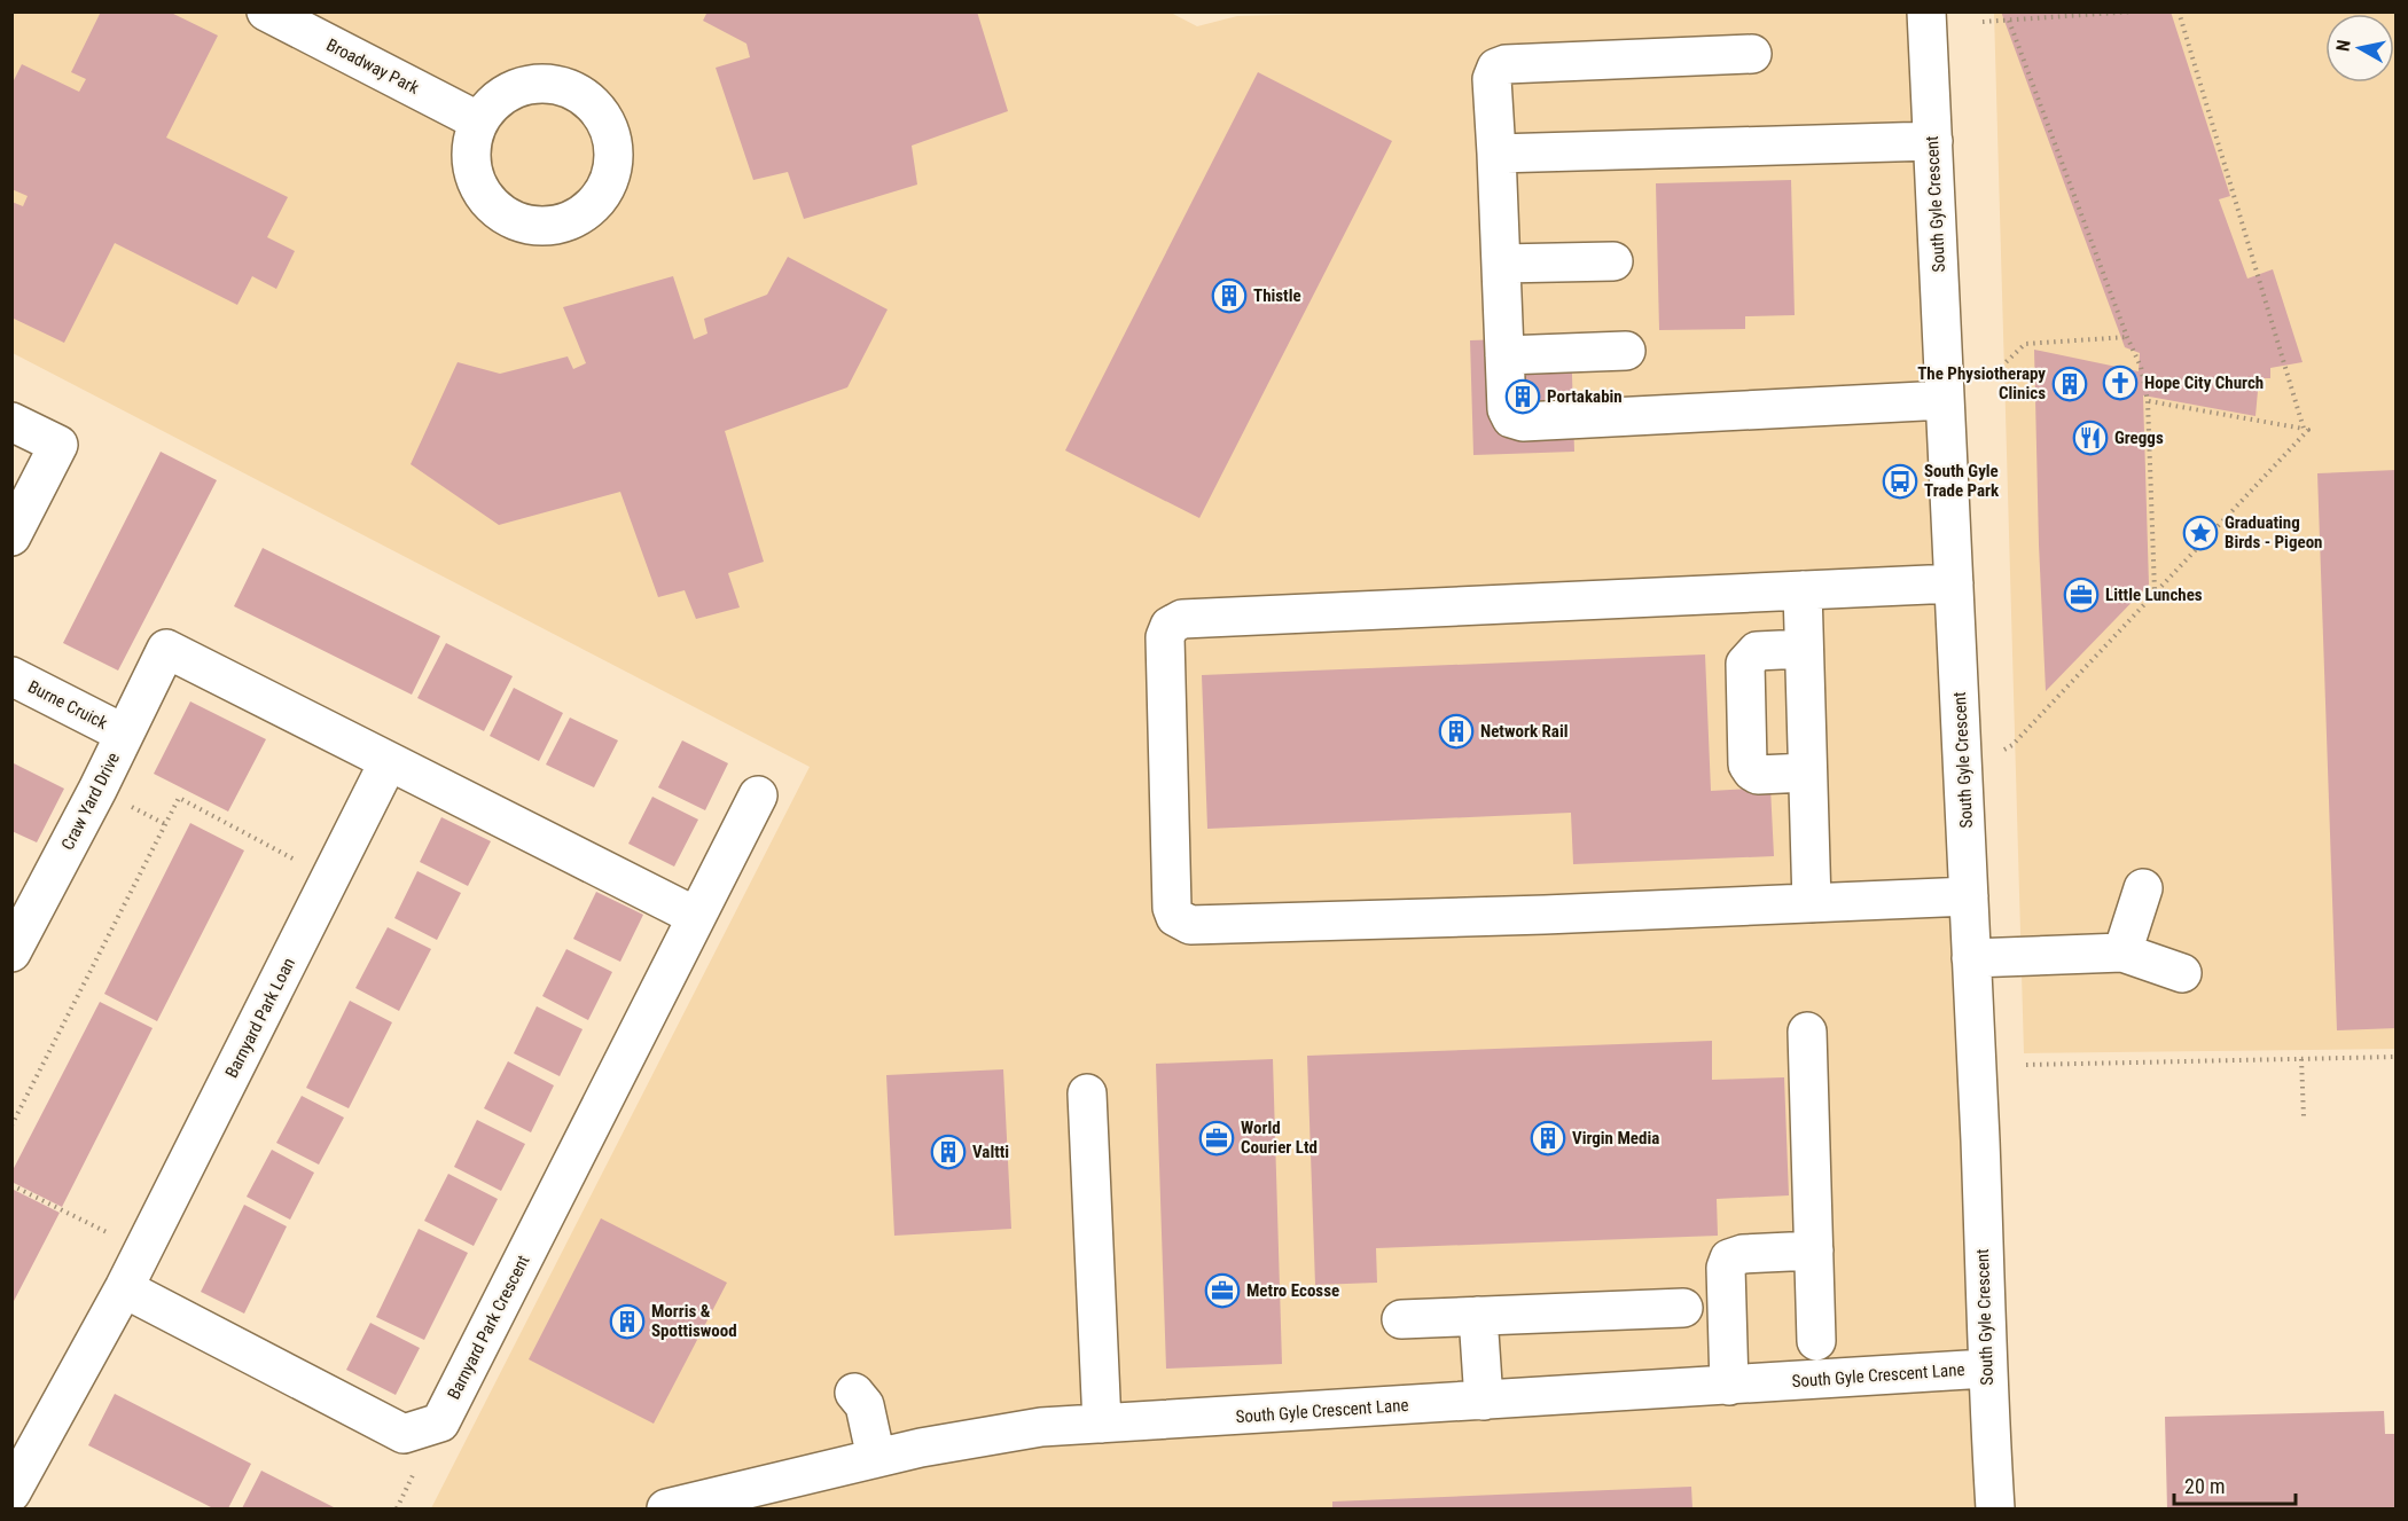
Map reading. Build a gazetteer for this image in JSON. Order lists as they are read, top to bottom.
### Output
{
  "streets": {
    "street": [
      "Broadway Park",
      "South Gyle Crescent",
      "Burne Cruick",
      "Craw Yard Drive",
      "Barnyard Park Loan",
      "Barnyard Park Crescent",
      "South Gyle Crescent Lane"
    ]
  },
  "crossings": [
    ["South Gyle Crescent", "South Gyle Crescent Lane"],
    ["Burne Cruick", "Craw Yard Drive"],
    ["Craw Yard Drive", "Barnyard Park Loan"],
    ["Barnyard Park Loan", "Barnyard Park Crescent"]
  ],
  "places": {
    "building": [
      "Thistle",
      "The Physiotherapy Clinics",
      "Portakabin",
      "Network Rail",
      "Virgin Media",
      "Valtti",
      "Morris & Spottiswood"
    ],
    "church": ["Hope City Church"],
    "restaurant": ["Greggs"],
    "bus stop": ["South Gyle Trade Park"],
    "place": ["Graduating Birds - Pigeon"],
    "office": ["Little Lunches", "World Courier Ltd", "Metro Ecosse"]
  },
  "scale_bar": "20 m",
  "north": "left"
}
